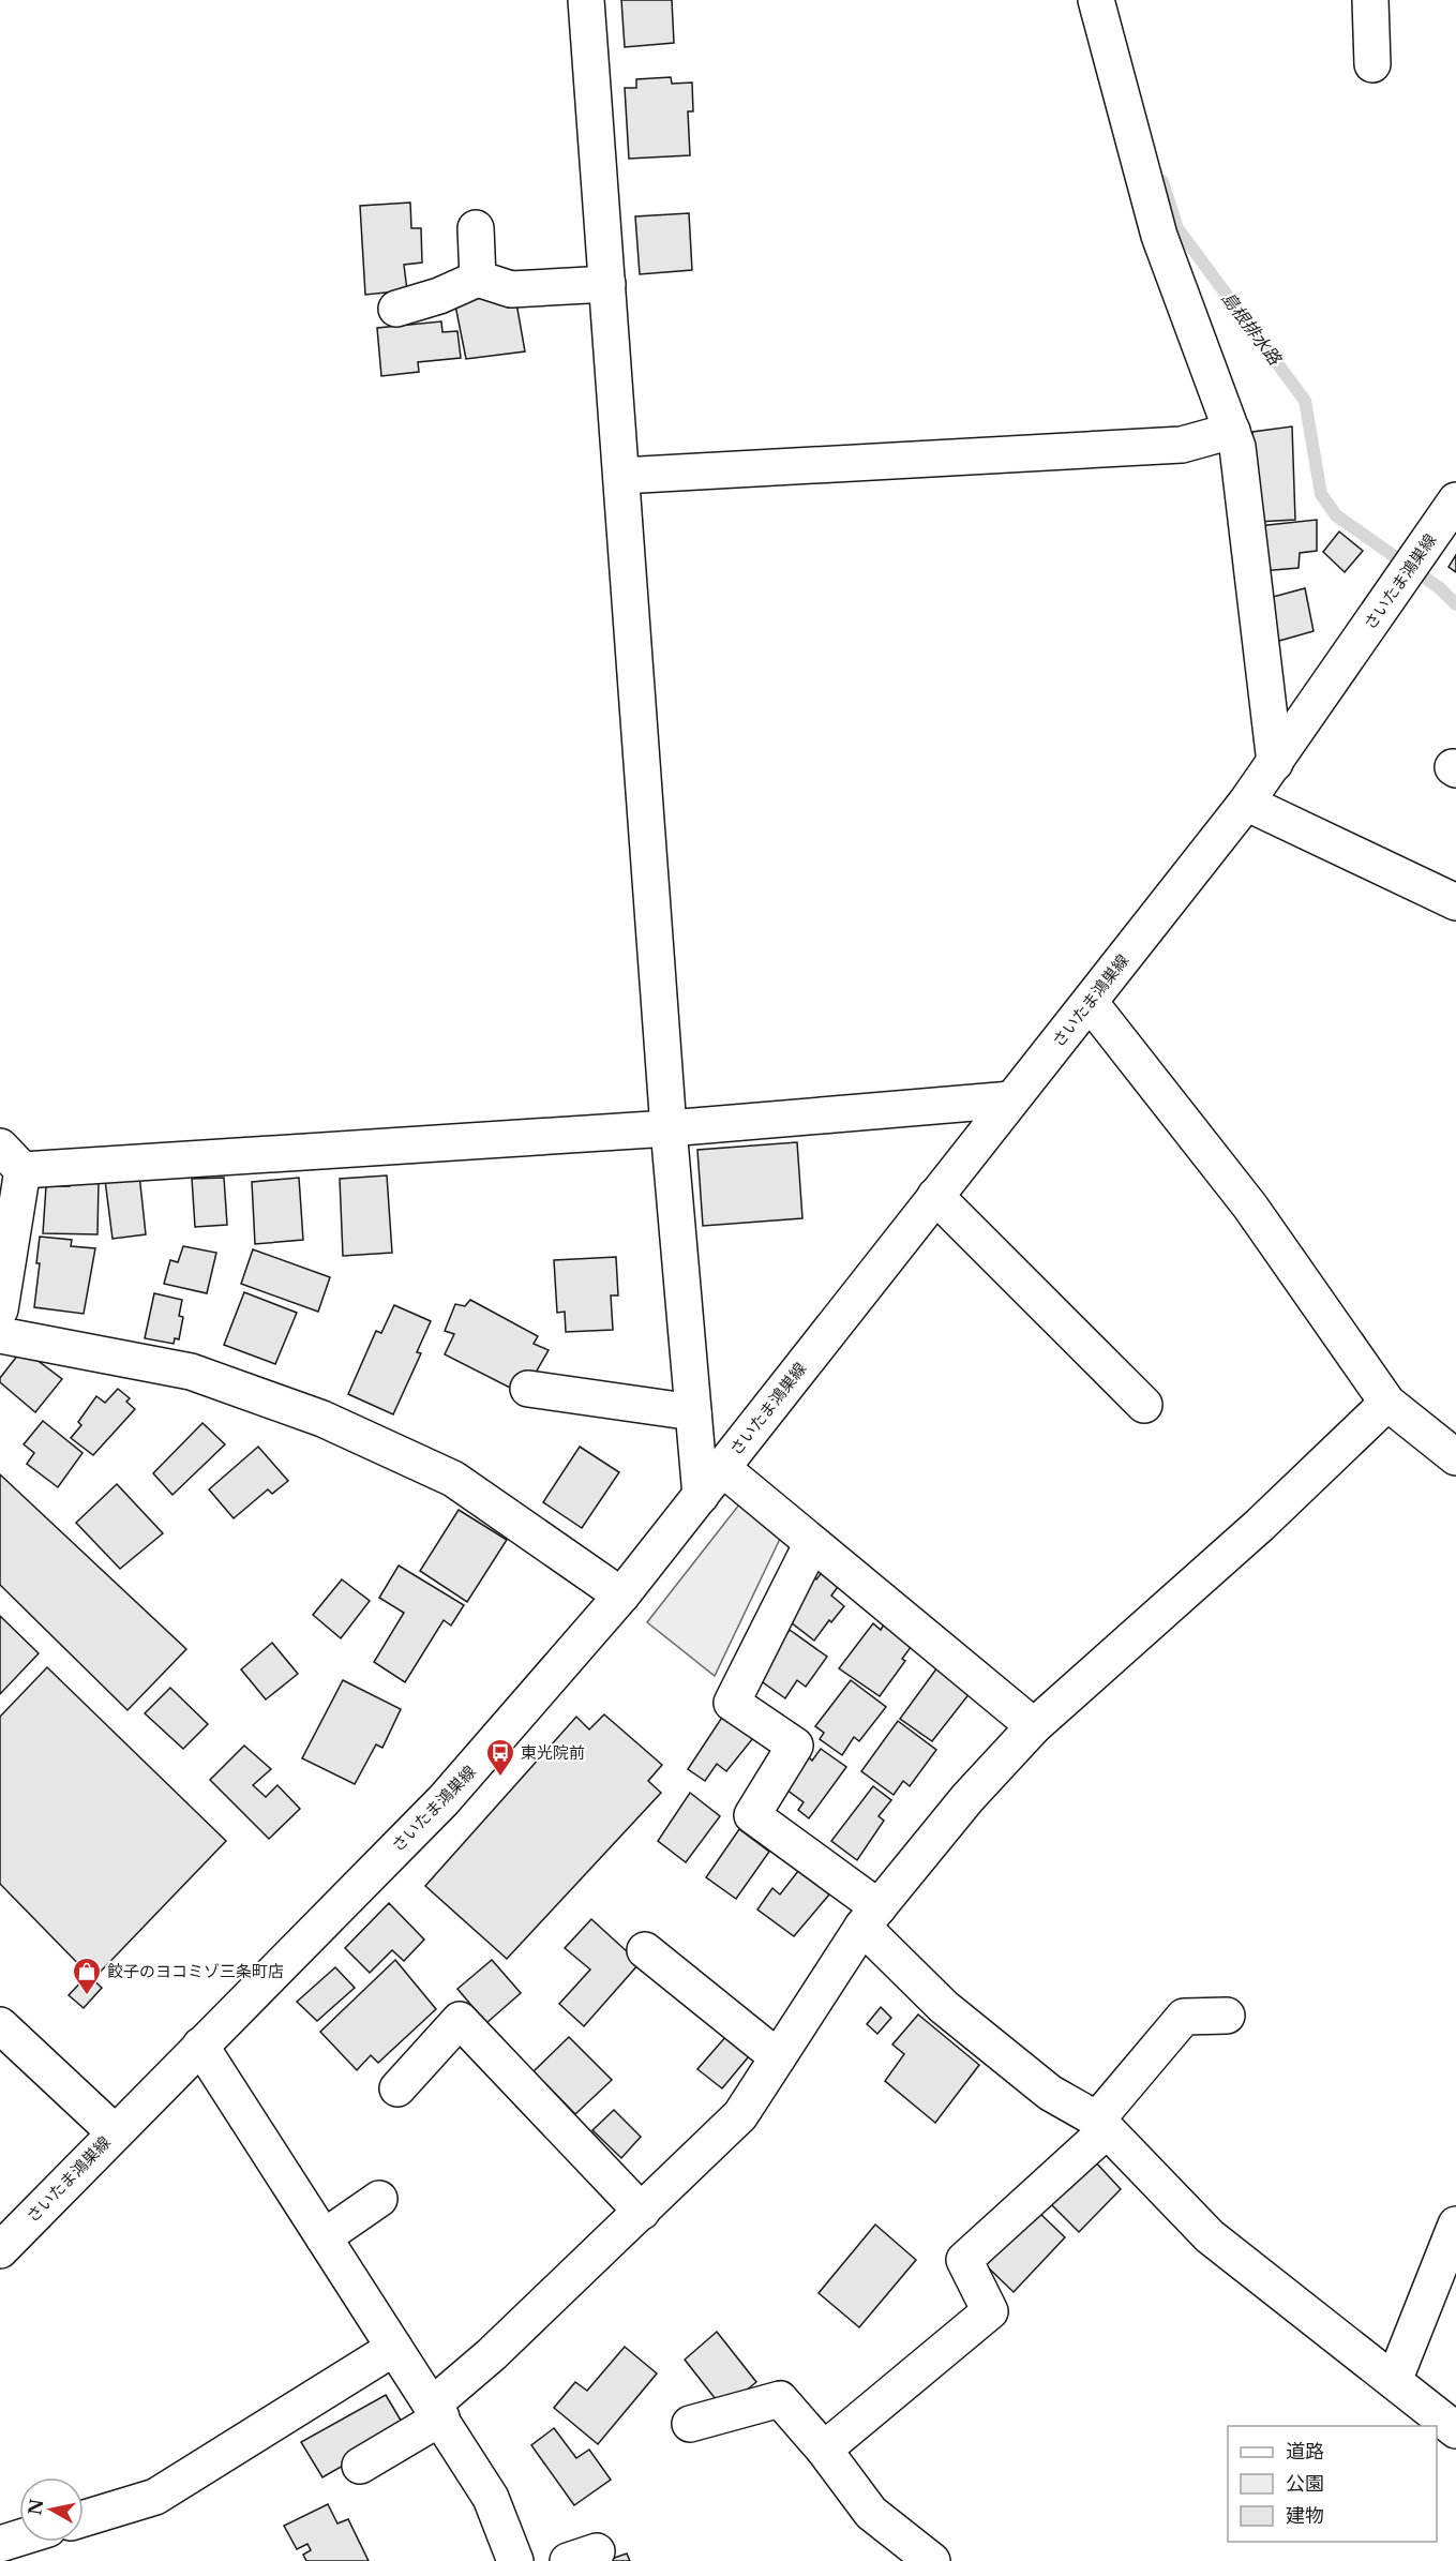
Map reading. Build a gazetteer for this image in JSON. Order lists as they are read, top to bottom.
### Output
{
  "streets": {
    "street": ["さいたま鴻巣線"]
  },
  "water": ["島根排水路"],
  "places": {
    "bus stop": ["東光院前"],
    "shop": ["餃子のヨコミゾ三条町店"]
  },
  "legend": ["道路", "公園", "建物"],
  "north": "left"
}
